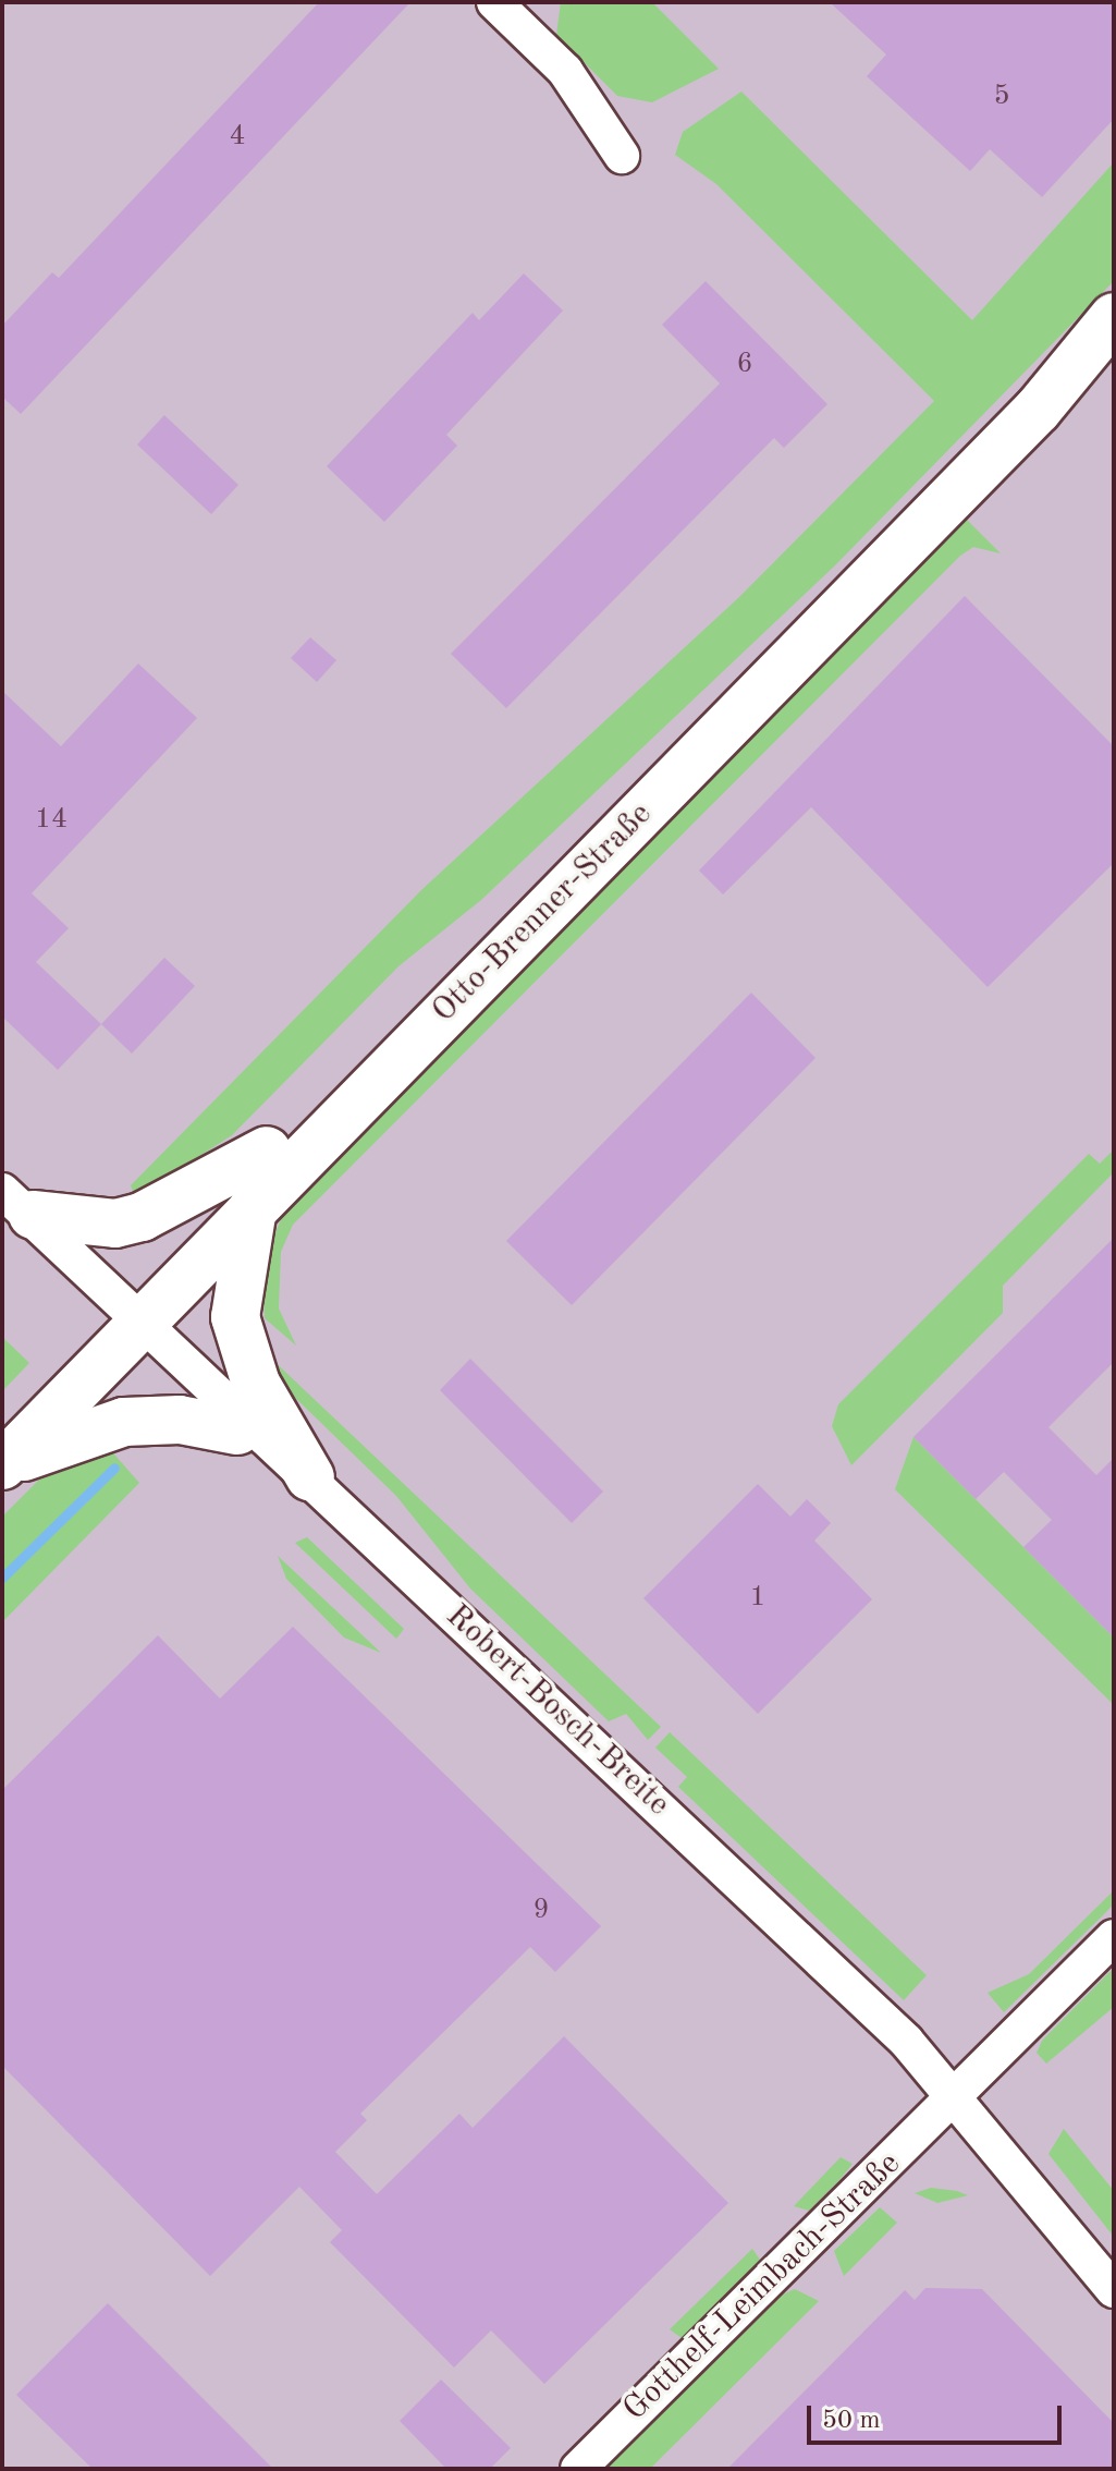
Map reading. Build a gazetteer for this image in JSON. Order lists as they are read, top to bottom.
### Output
{
  "streets": {
    "main road": ["Otto-Brenner-Straße"],
    "street": ["Robert-Bosch-Breite", "Gotthelf-Leimbach-Straße"]
  },
  "crossings": [
    ["Otto-Brenner-Straße", "Robert-Bosch-Breite"],
    ["Robert-Bosch-Breite", "Gotthelf-Leimbach-Straße"]
  ],
  "house_numbers": [
    "5",
    "4",
    "6",
    "14",
    "1",
    "9"
  ],
  "scale_bar": "50 m"
}
